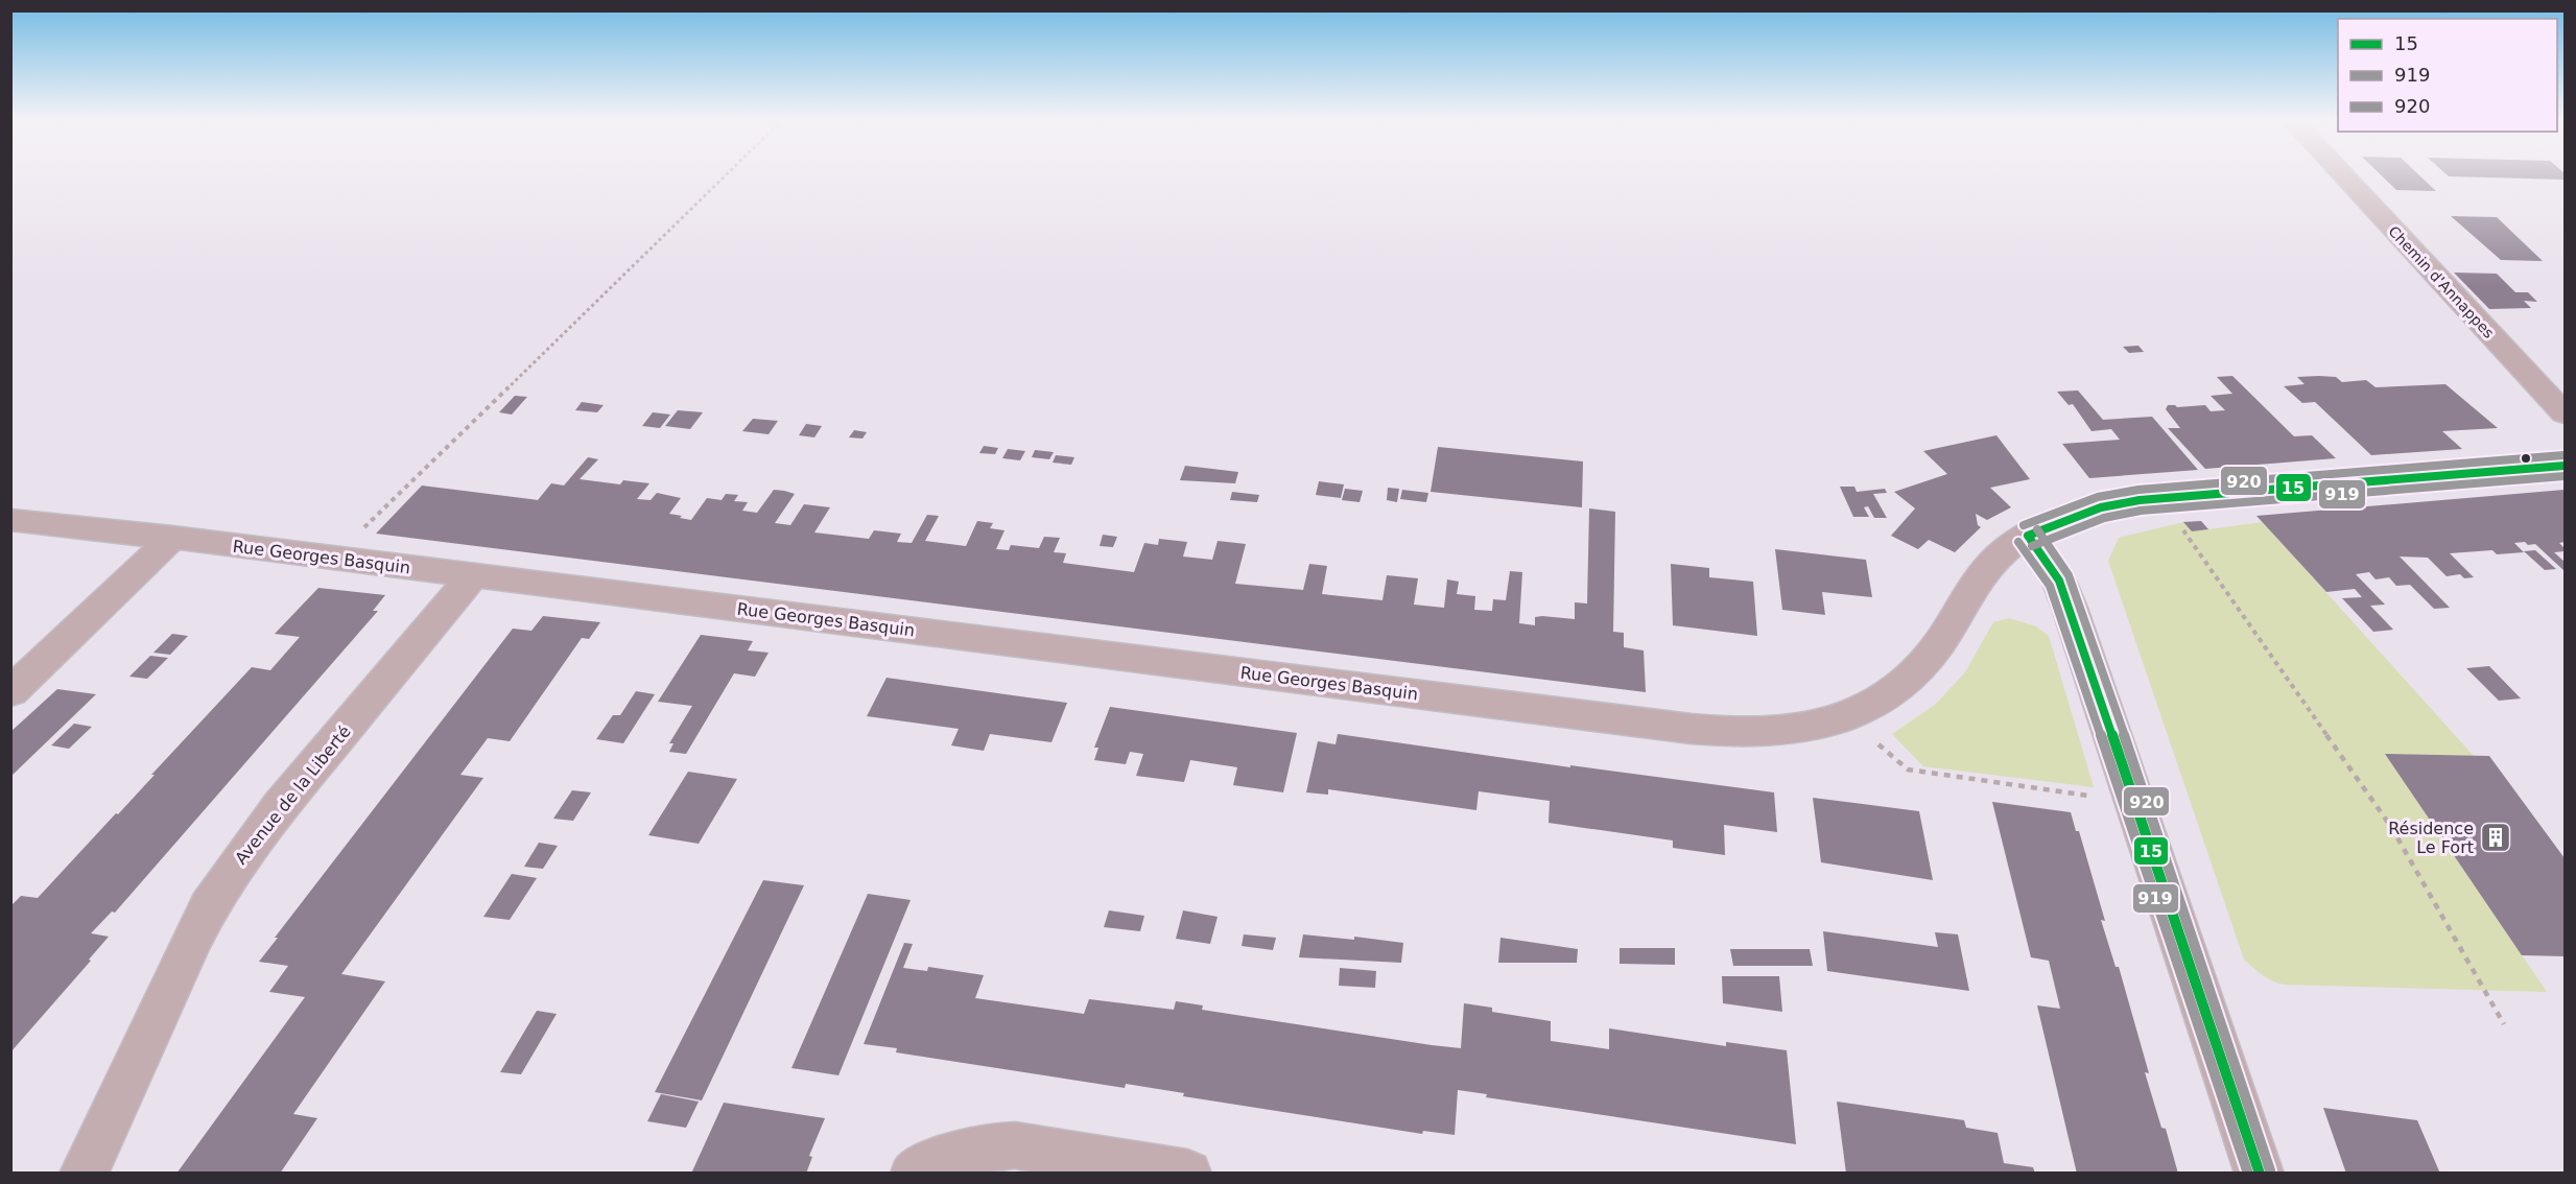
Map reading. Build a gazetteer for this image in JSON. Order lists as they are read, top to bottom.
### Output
{
  "streets": {
    "street": ["Chemin d'Annappes", "Rue Georges Basquin", "Avenue de la Liberté"]
  },
  "crossings": [
    ["Rue Georges Basquin", "Avenue de la Liberté"]
  ],
  "places": {
    "building": ["Résidence Le Fort"]
  },
  "lines": ["transit line 920", "transit line 15", "transit line 919"],
  "legend": ["15", "919", "920"]
}
